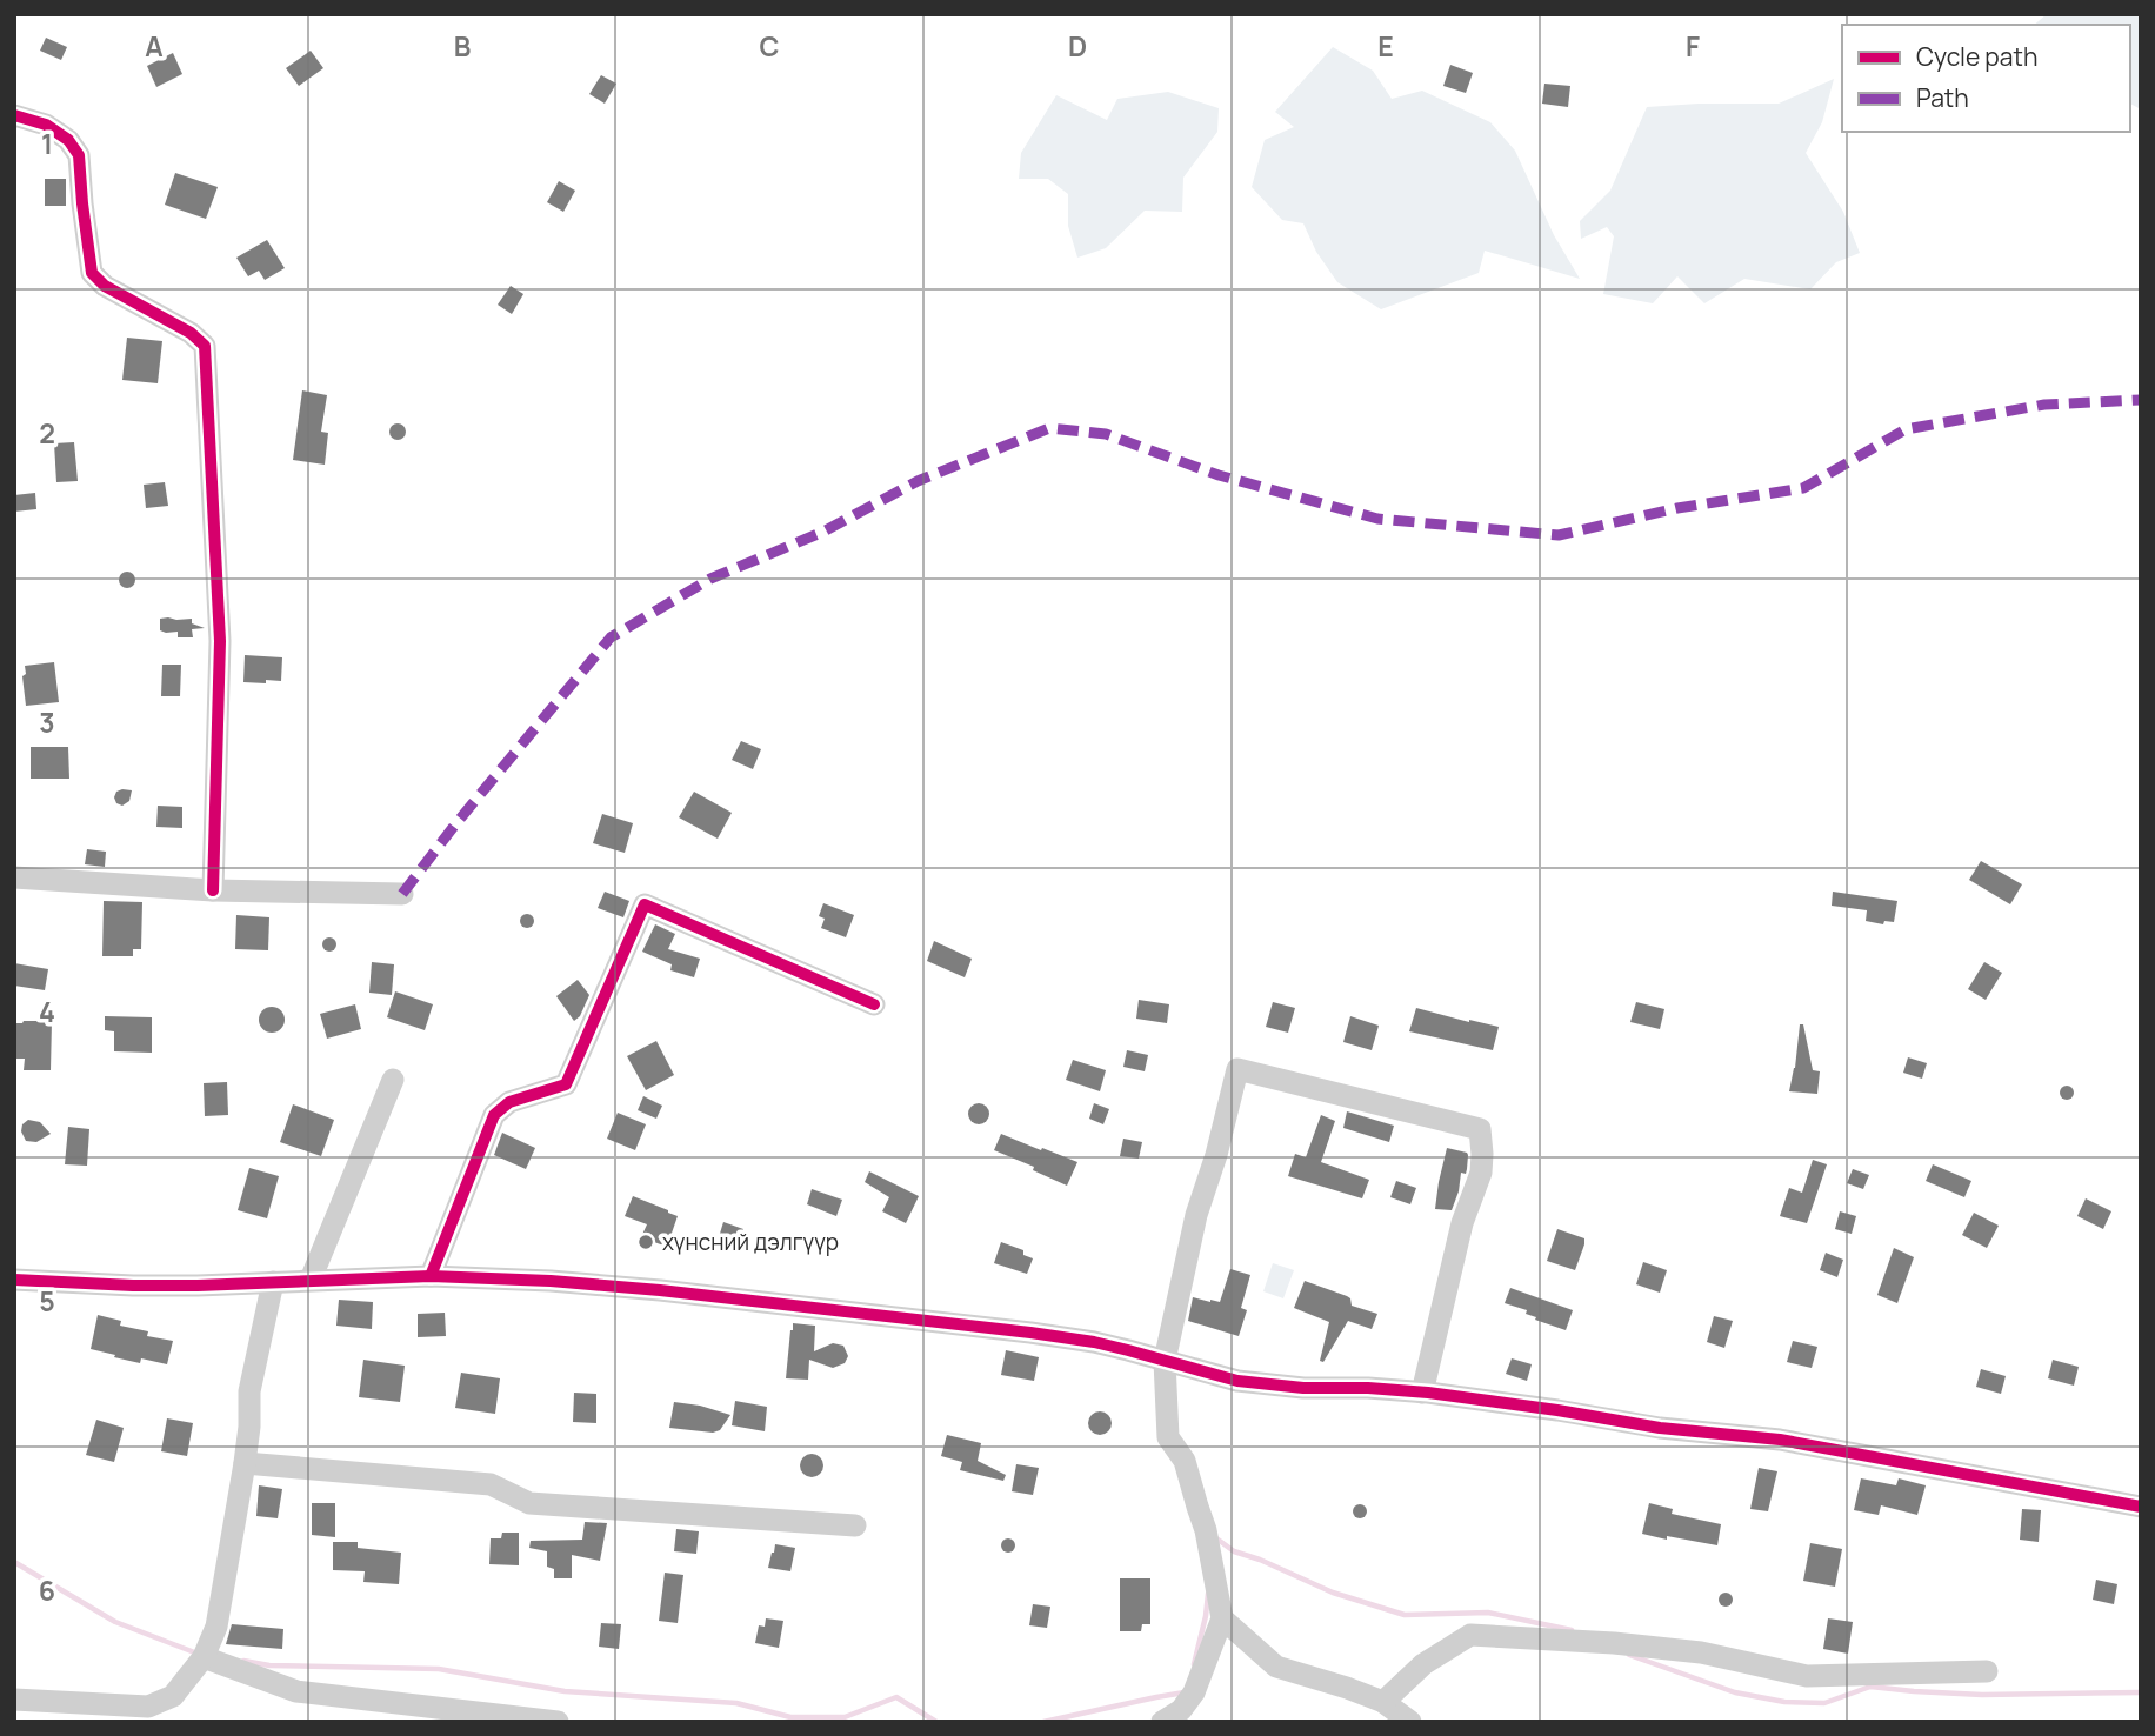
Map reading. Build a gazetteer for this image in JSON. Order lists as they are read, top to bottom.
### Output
{
  "places": ["хүнсний дэлгүүр"],
  "legend": ["Cycle path", "Path"],
  "grid": {
    "columns": [
      "A",
      "B",
      "C",
      "D",
      "E",
      "F"
    ],
    "rows": [
      "1",
      "2",
      "3",
      "4",
      "5",
      "6"
    ]
  }
}
